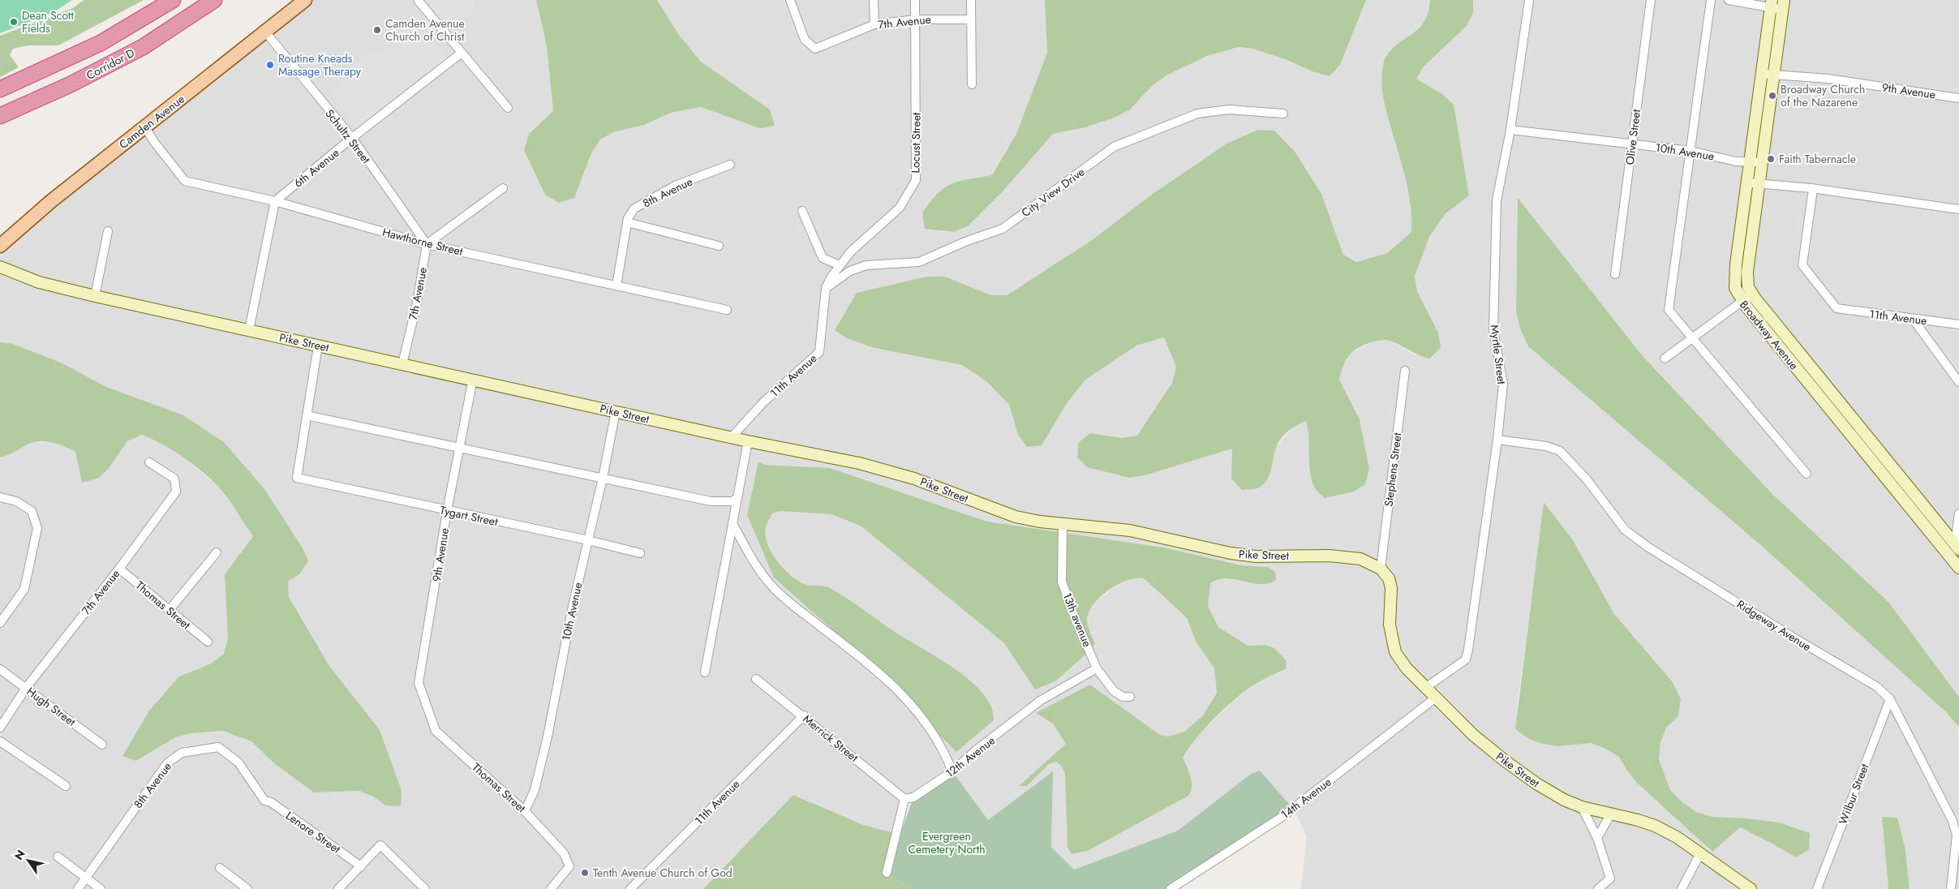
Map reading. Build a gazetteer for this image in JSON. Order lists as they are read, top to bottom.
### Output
{
  "streets": {
    "highway": ["Corridor D"],
    "main road": ["Camden Avenue", "Broadway Avenue", "Pike Street"],
    "street": [
      "7th Avenue",
      "9th Avenue",
      "Schultz Street",
      "Olive Street",
      "Locust Street",
      "10th Avenue",
      "6th Avenue",
      "8th Avenue",
      "City View Drive",
      "Hawthorne Street",
      "11th Avenue",
      "Myrtle Street",
      "Stephens Street",
      "Tygart Street",
      "Thomas Street",
      "13th avenue",
      "Ridgeway Avenue",
      "Hugh Street",
      "Merrick Street",
      "12th Avenue",
      "Wilbur Street",
      "14th Avenue",
      "Lenore Street"
    ]
  },
  "crossings": [
    ["7th Avenue", "Schultz Street"],
    ["7th Avenue", "Locust Street"],
    ["7th Avenue", "Hawthorne Street"],
    ["7th Avenue", "Pike Street"],
    ["7th Avenue", "Thomas Street"],
    ["7th Avenue", "Hugh Street"],
    ["9th Avenue", "Broadway Avenue"],
    ["9th Avenue", "Pike Street"],
    ["9th Avenue", "Tygart Street"],
    ["9th Avenue", "Thomas Street"],
    ["Camden Avenue", "Schultz Street"],
    ["Camden Avenue", "Hawthorne Street"],
    ["Schultz Street", "6th Avenue"],
    ["Schultz Street", "Hawthorne Street"],
    ["Olive Street", "10th Avenue"],
    ["Locust Street", "11th Avenue"],
    ["10th Avenue", "Broadway Avenue"],
    ["10th Avenue", "Pike Street"],
    ["10th Avenue", "Myrtle Street"],
    ["10th Avenue", "Tygart Street"],
    ["10th Avenue", "Thomas Street"],
    ["6th Avenue", "Hawthorne Street"],
    ["8th Avenue", "Hawthorne Street"],
    ["8th Avenue", "Lenore Street"],
    ["City View Drive", "11th Avenue"],
    ["11th Avenue", "Pike Street"],
    ["11th Avenue", "Merrick Street"],
    ["Pike Street", "Myrtle Street"],
    ["Pike Street", "Stephens Street"],
    ["Pike Street", "13th avenue"],
    ["Pike Street", "14th Avenue"],
    ["Myrtle Street", "Ridgeway Avenue"],
    ["13th avenue", "12th Avenue"],
    ["Ridgeway Avenue", "Wilbur Street"],
    ["Merrick Street", "12th Avenue"]
  ],
  "parks": ["Evergreen Cemetery North"],
  "places": [
    "Dean Scott Fields",
    "Camden Avenue Church of Christ",
    "Routine Kneads Massage Therapy",
    "Broadway Church of the Nazarene",
    "Faith Tabernacle",
    "Tenth Avenue Church of God"
  ],
  "north": "top left"
}
